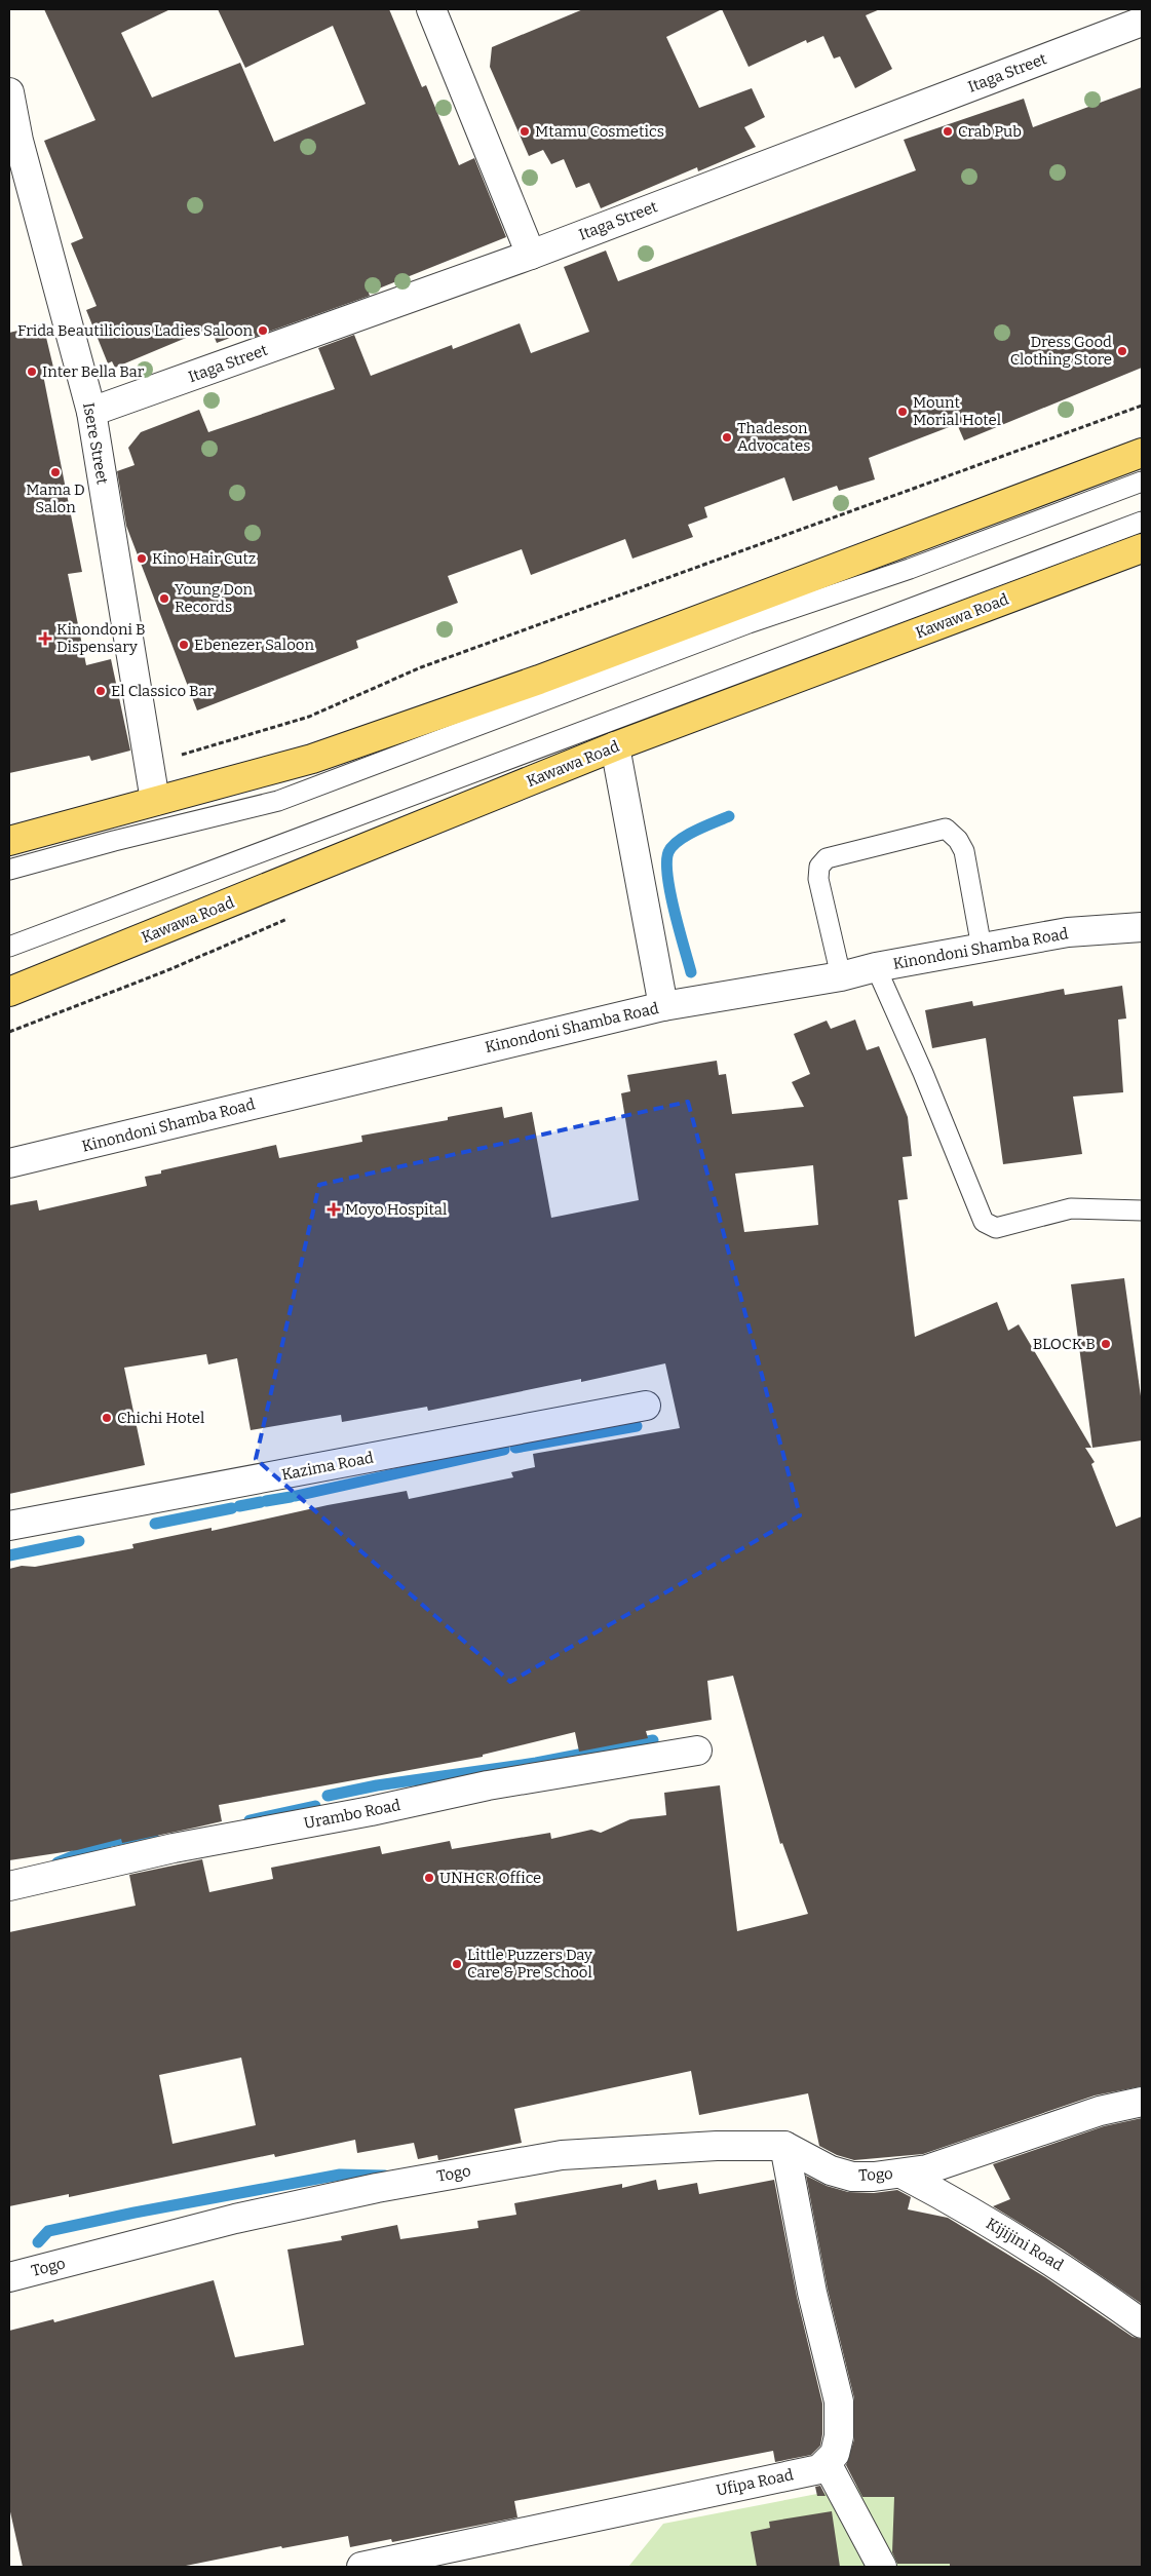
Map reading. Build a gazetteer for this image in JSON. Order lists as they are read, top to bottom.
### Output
{
  "streets": {
    "main road": ["Kawawa Road"],
    "street": [
      "Itaga Street",
      "Isere Street",
      "Kinondoni Shamba Road",
      "Kazima Road",
      "Urambo Road",
      "Togo",
      "Kijijini Road",
      "Ufipa Road"
    ]
  },
  "crossings": [
    ["Itaga Street", "Isere Street"],
    ["Togo", "Kijijini Road"]
  ],
  "places": {
    "other": [
      "Mtamu Cosmetics",
      "Crab Pub",
      "Frida Beautilicious Ladies Saloon",
      "Dress Good Clothing Store",
      "Inter Bella Bar",
      "Mount Morial Hotel",
      "Thadeson Advocates",
      "Mama D Salon",
      "Kino Hair Cutz",
      "Young Don Records",
      "Ebenezer Saloon",
      "El Classico Bar",
      "BLOCK B",
      "Chichi Hotel",
      "UNHCR Office",
      "Little Puzzers Day Care & Pre School"
    ],
    "health": ["Kinondoni B Dispensary", "Moyo Hospital"]
  }
}
